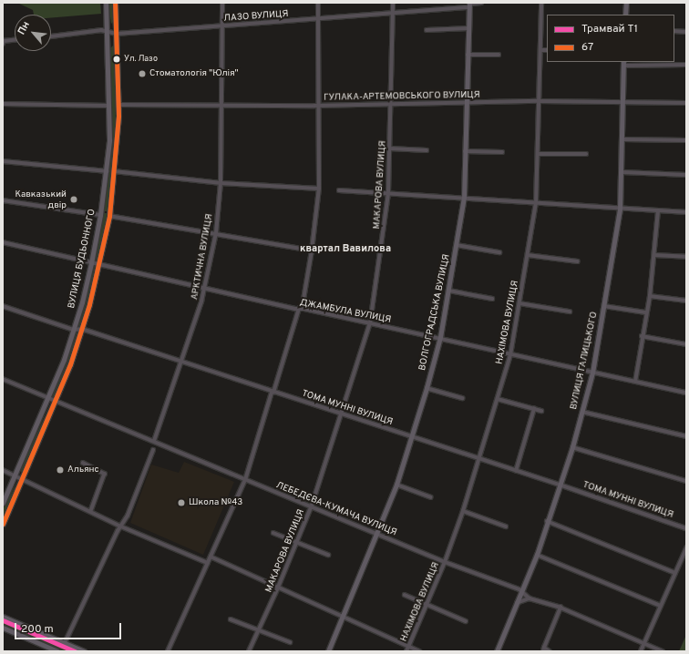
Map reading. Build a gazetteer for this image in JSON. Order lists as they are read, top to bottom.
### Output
{
  "streets": {
    "street": [
      "ЛАЗО ВУЛИЦЯ",
      "ГУЛАКА-АРТЕМОВСЬКОГО ВУЛИЦЯ",
      "МАКАРОВА ВУЛИЦЯ",
      "АРКТИЧНА ВУЛИЦЯ",
      "ВУЛИЦЯ БУДЬОННОГО",
      "ДЖАМБУЛА ВУЛИЦЯ",
      "ВОЛГОГРАДСЬКА ВУЛИЦЯ",
      "НАХІМОВА ВУЛИЦЯ",
      "ВУЛИЦЯ ГАЛИЦЬКОГО",
      "ТОМА МУННІ ВУЛИЦЯ",
      "ЛЕБЕДЄВА-КУМАЧА ВУЛИЦЯ"
    ]
  },
  "crossings": [
    ["ЛАЗО ВУЛИЦЯ", "МАКАРОВА ВУЛИЦЯ"],
    ["ЛАЗО ВУЛИЦЯ", "АРКТИЧНА ВУЛИЦЯ"],
    ["ЛАЗО ВУЛИЦЯ", "ВУЛИЦЯ БУДЬОННОГО"],
    ["ЛАЗО ВУЛИЦЯ", "ВОЛГОГРАДСЬКА ВУЛИЦЯ"],
    ["ГУЛАКА-АРТЕМОВСЬКОГО ВУЛИЦЯ", "МАКАРОВА ВУЛИЦЯ"],
    ["ГУЛАКА-АРТЕМОВСЬКОГО ВУЛИЦЯ", "АРКТИЧНА ВУЛИЦЯ"],
    ["ГУЛАКА-АРТЕМОВСЬКОГО ВУЛИЦЯ", "ВУЛИЦЯ БУДЬОННОГО"],
    ["ГУЛАКА-АРТЕМОВСЬКОГО ВУЛИЦЯ", "ВОЛГОГРАДСЬКА ВУЛИЦЯ"],
    ["ГУЛАКА-АРТЕМОВСЬКОГО ВУЛИЦЯ", "НАХІМОВА ВУЛИЦЯ"],
    ["ГУЛАКА-АРТЕМОВСЬКОГО ВУЛИЦЯ", "ВУЛИЦЯ ГАЛИЦЬКОГО"],
    ["МАКАРОВА ВУЛИЦЯ", "ДЖАМБУЛА ВУЛИЦЯ"],
    ["МАКАРОВА ВУЛИЦЯ", "ТОМА МУННІ ВУЛИЦЯ"],
    ["МАКАРОВА ВУЛИЦЯ", "ЛЕБЕДЄВА-КУМАЧА ВУЛИЦЯ"],
    ["АРКТИЧНА ВУЛИЦЯ", "ДЖАМБУЛА ВУЛИЦЯ"],
    ["АРКТИЧНА ВУЛИЦЯ", "ТОМА МУННІ ВУЛИЦЯ"],
    ["АРКТИЧНА ВУЛИЦЯ", "ЛЕБЕДЄВА-КУМАЧА ВУЛИЦЯ"],
    ["ВУЛИЦЯ БУДЬОННОГО", "ДЖАМБУЛА ВУЛИЦЯ"],
    ["ВУЛИЦЯ БУДЬОННОГО", "ТОМА МУННІ ВУЛИЦЯ"],
    ["ВУЛИЦЯ БУДЬОННОГО", "ЛЕБЕДЄВА-КУМАЧА ВУЛИЦЯ"],
    ["ДЖАМБУЛА ВУЛИЦЯ", "ВОЛГОГРАДСЬКА ВУЛИЦЯ"],
    ["ДЖАМБУЛА ВУЛИЦЯ", "НАХІМОВА ВУЛИЦЯ"],
    ["ДЖАМБУЛА ВУЛИЦЯ", "ВУЛИЦЯ ГАЛИЦЬКОГО"],
    ["ВОЛГОГРАДСЬКА ВУЛИЦЯ", "ТОМА МУННІ ВУЛИЦЯ"],
    ["ВОЛГОГРАДСЬКА ВУЛИЦЯ", "ЛЕБЕДЄВА-КУМАЧА ВУЛИЦЯ"],
    ["НАХІМОВА ВУЛИЦЯ", "ТОМА МУННІ ВУЛИЦЯ"],
    ["НАХІМОВА ВУЛИЦЯ", "ЛЕБЕДЄВА-КУМАЧА ВУЛИЦЯ"],
    ["ВУЛИЦЯ ГАЛИЦЬКОГО", "ТОМА МУННІ ВУЛИЦЯ"],
    ["ВУЛИЦЯ ГАЛИЦЬКОГО", "ЛЕБЕДЄВА-КУМАЧА ВУЛИЦЯ"]
  ],
  "districts": ["квартал Вавилова"],
  "places": [
    "Ул. Лазо",
    "Стоматологія \"Юлія\"",
    "Кавказький двір",
    "Альянс",
    "Школа №43"
  ],
  "lines": ["transit line 67", "tram line T1"],
  "legend": ["Трамвай T1", "67"],
  "scale_bar": "200 m",
  "north": "top left"
}
